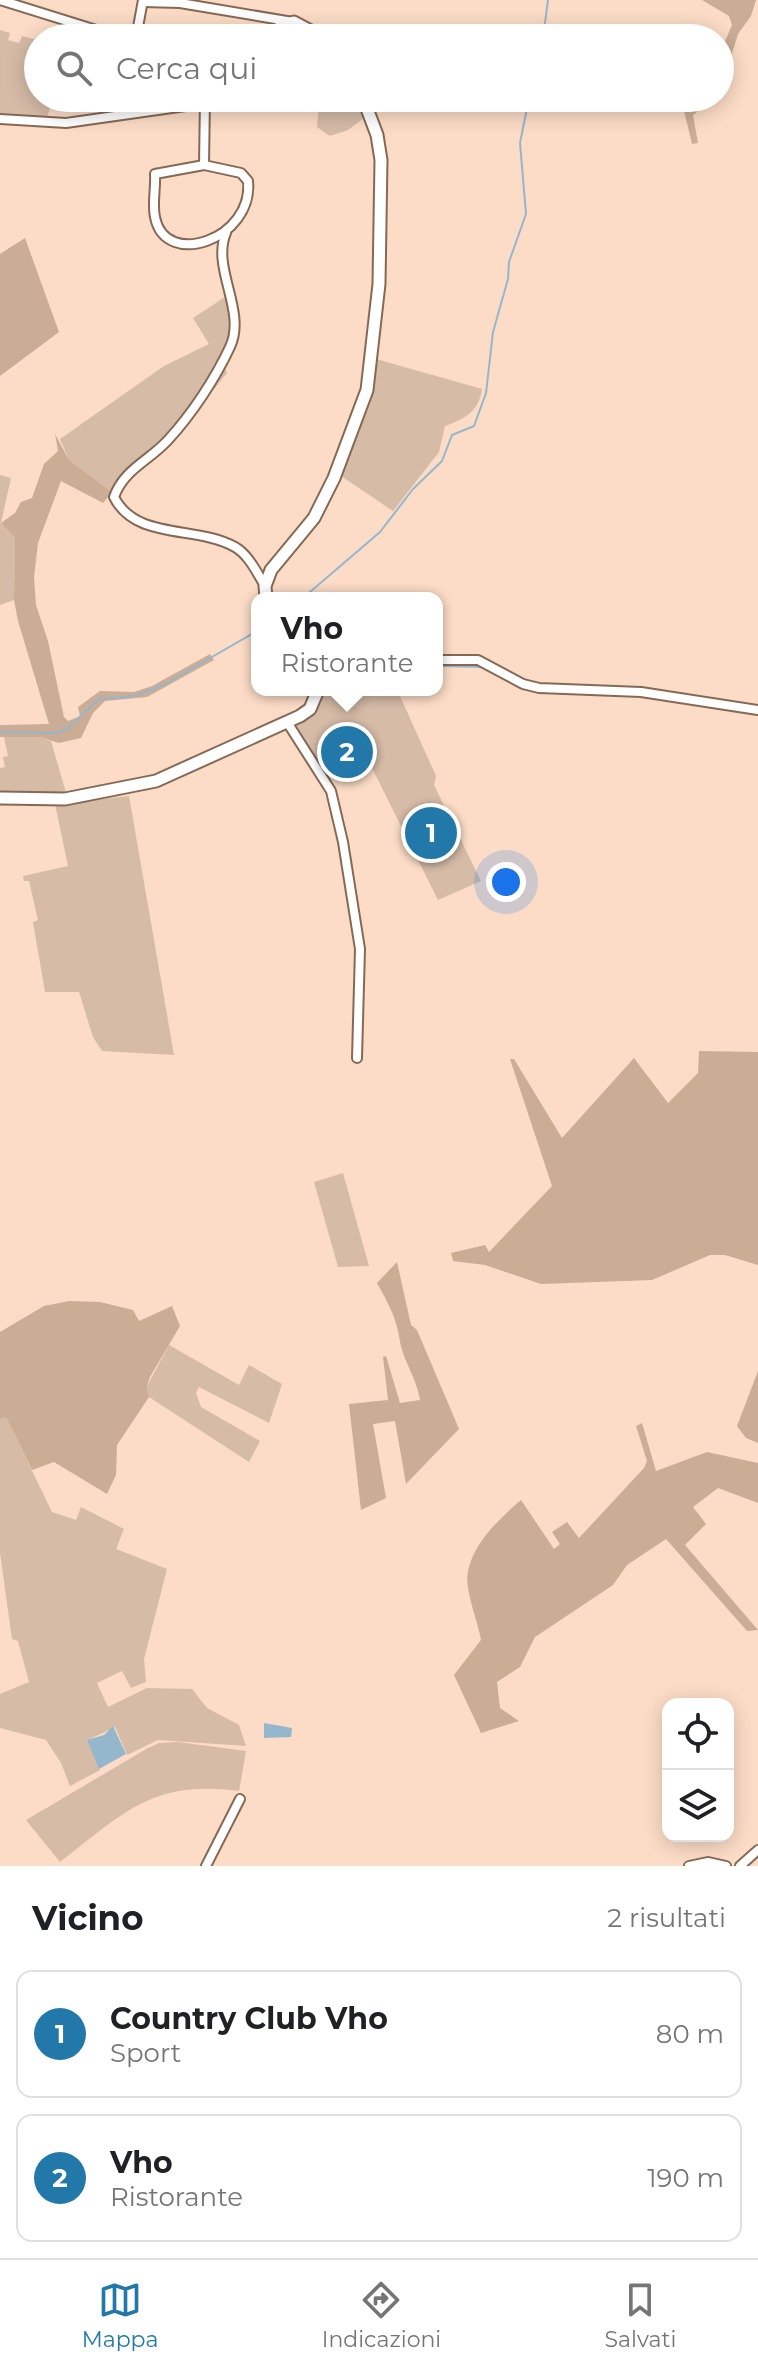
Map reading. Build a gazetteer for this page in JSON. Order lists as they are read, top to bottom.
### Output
{
  "page": {
    "search": "Cerca qui",
    "popup": ["Vho", "Ristorante"],
    "pins": ["2", "1"],
    "heading": ["Vicino", "2 risultati"],
    "list": [
      {
        "mark": "1",
        "name": "Country Club Vho",
        "note": "Sport",
        "value": "80 m"
      },
      {
        "mark": "2",
        "name": "Vho",
        "note": "Ristorante",
        "value": "190 m"
      }
    ],
    "nav": ["Mappa", "Indicazioni", "Salvati"]
  }
}
